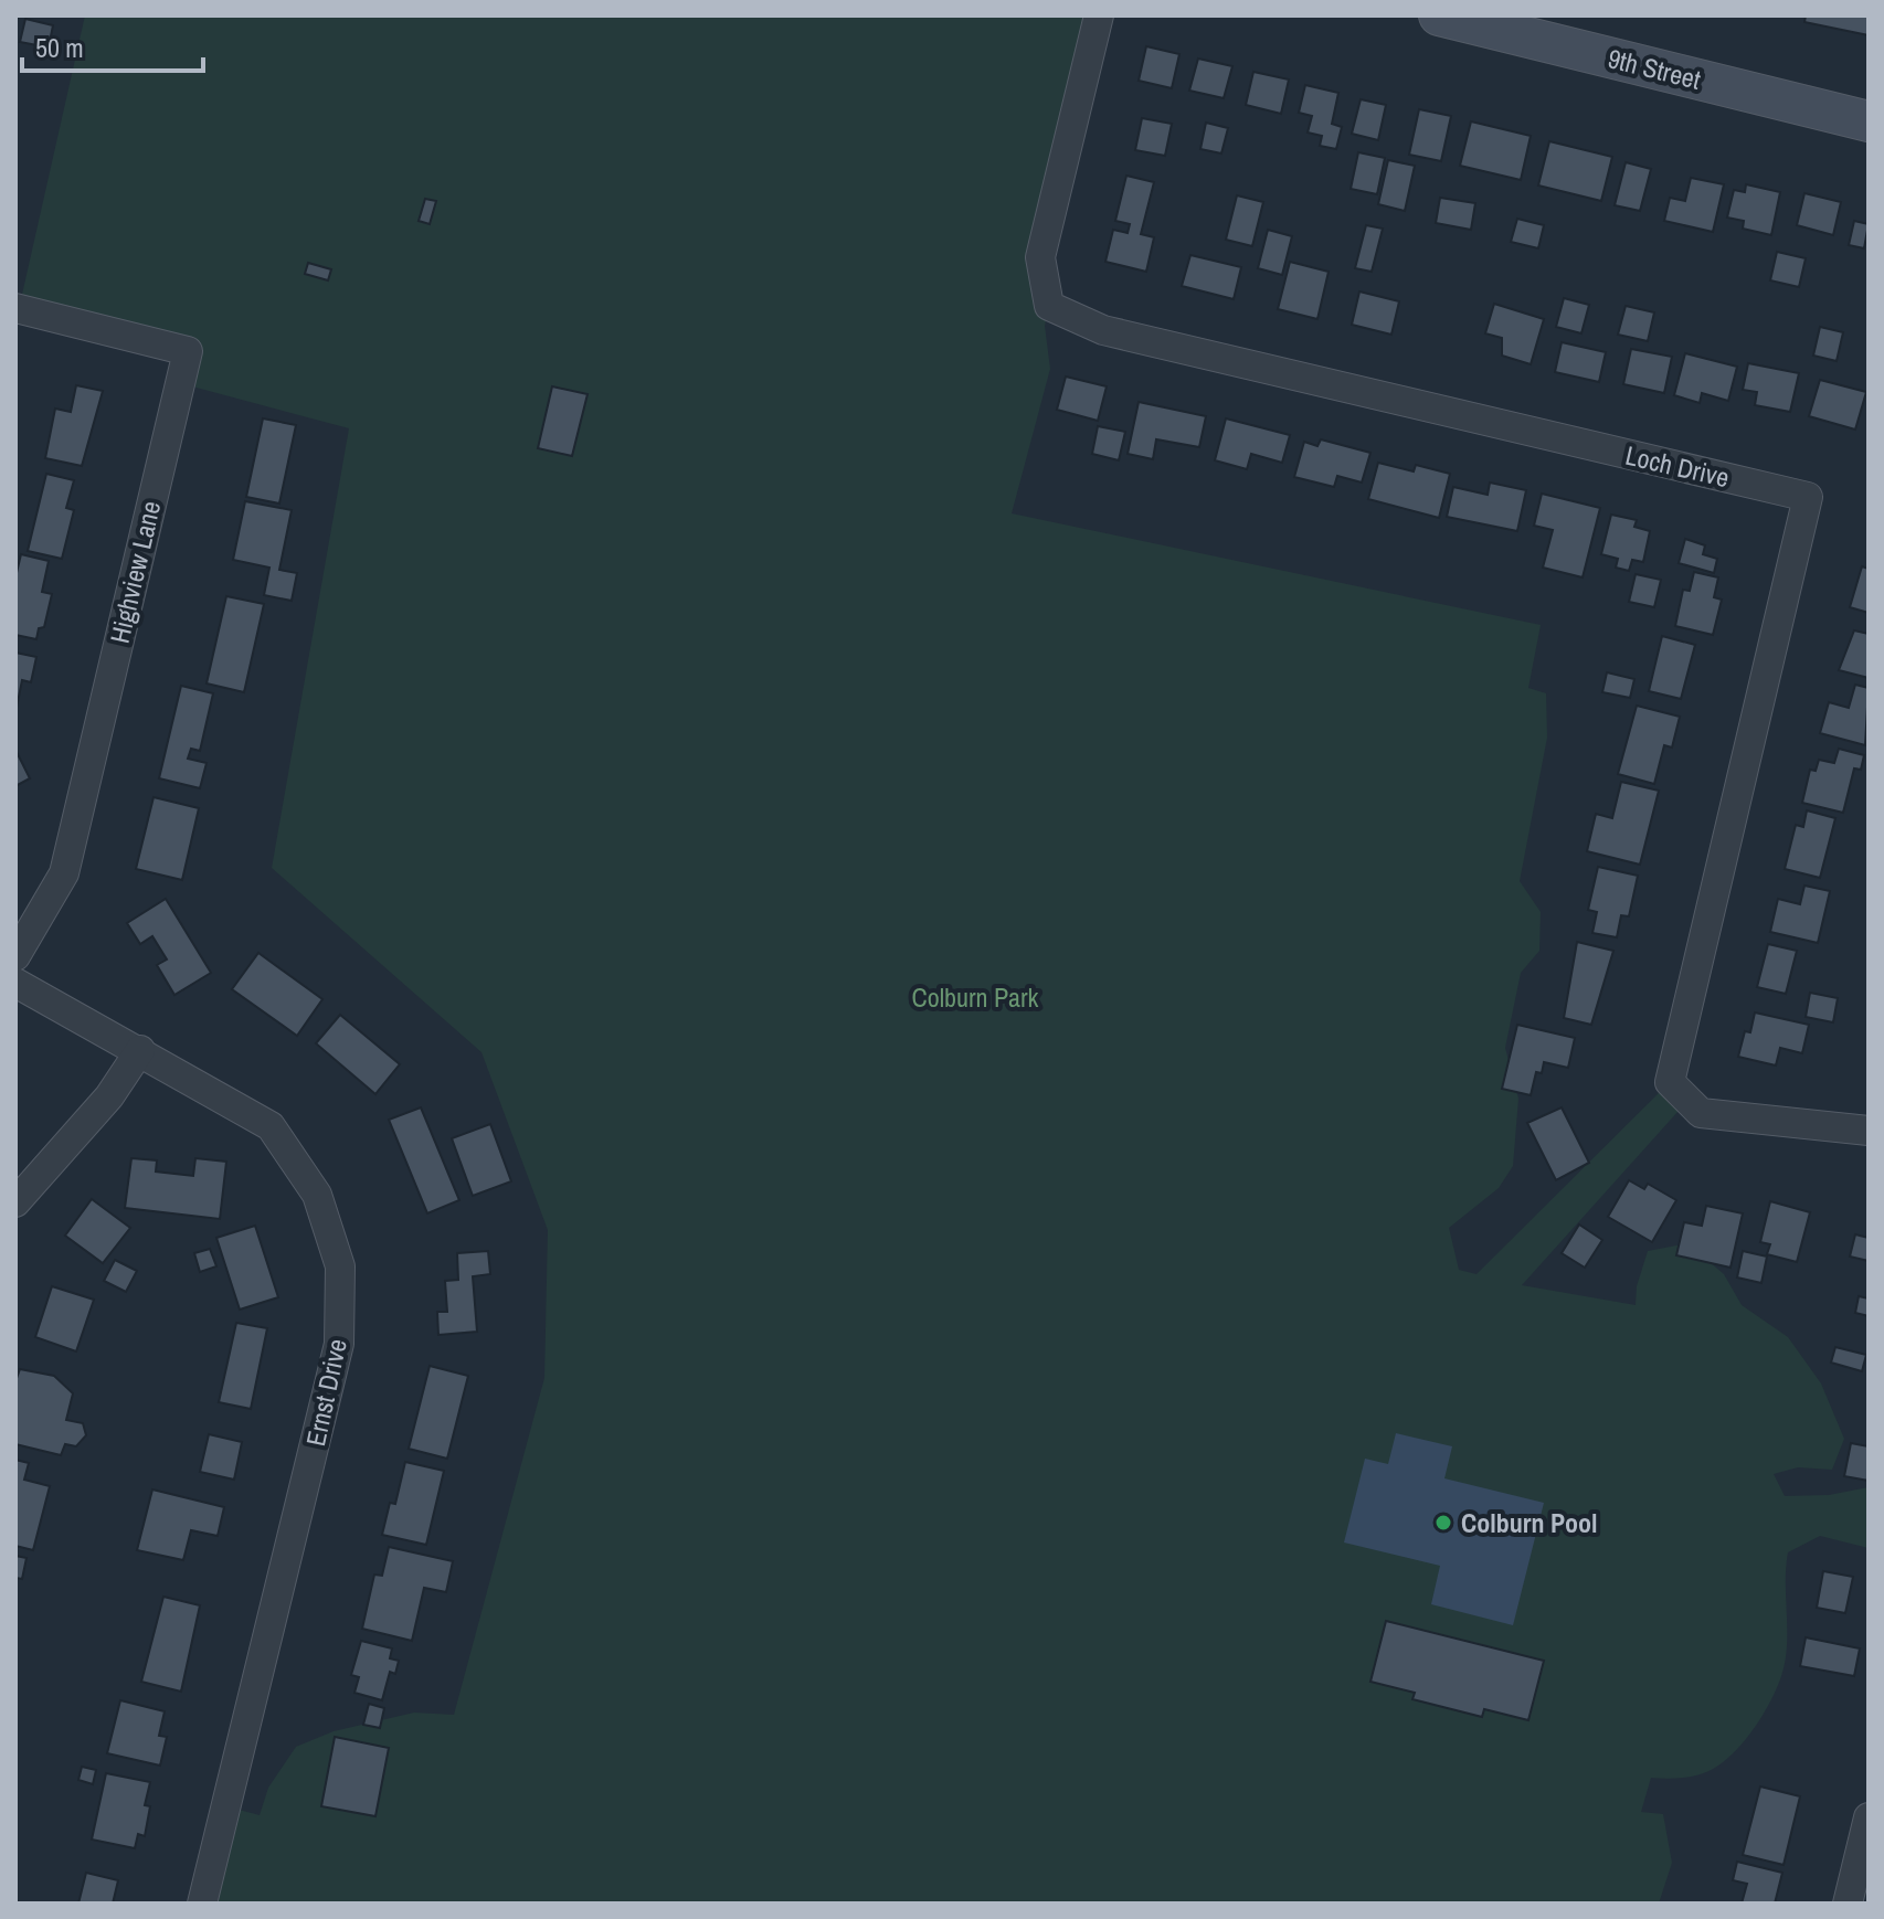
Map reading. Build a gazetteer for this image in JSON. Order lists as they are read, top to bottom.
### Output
{
  "streets": {
    "street": [
      "9th Street",
      "Loch Drive",
      "Highview Lane",
      "Ernst Drive"
    ]
  },
  "parks": ["Colburn Park"],
  "places": ["Colburn Pool"],
  "scale_bar": "50 m"
}
